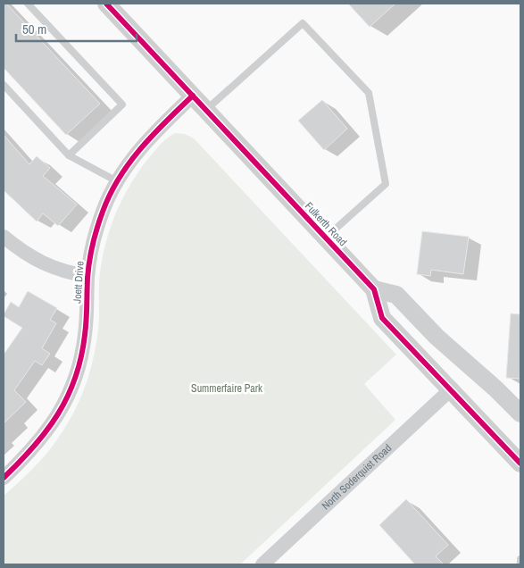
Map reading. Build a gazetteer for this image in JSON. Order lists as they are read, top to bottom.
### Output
{
  "streets": {
    "street": ["Fulkerth Road", "Joett Drive", "North Soderquist Road"]
  },
  "crossings": [
    ["Fulkerth Road", "Joett Drive"],
    ["Fulkerth Road", "North Soderquist Road"]
  ],
  "parks": ["Summerfaire Park"],
  "scale_bar": "50 m"
}
